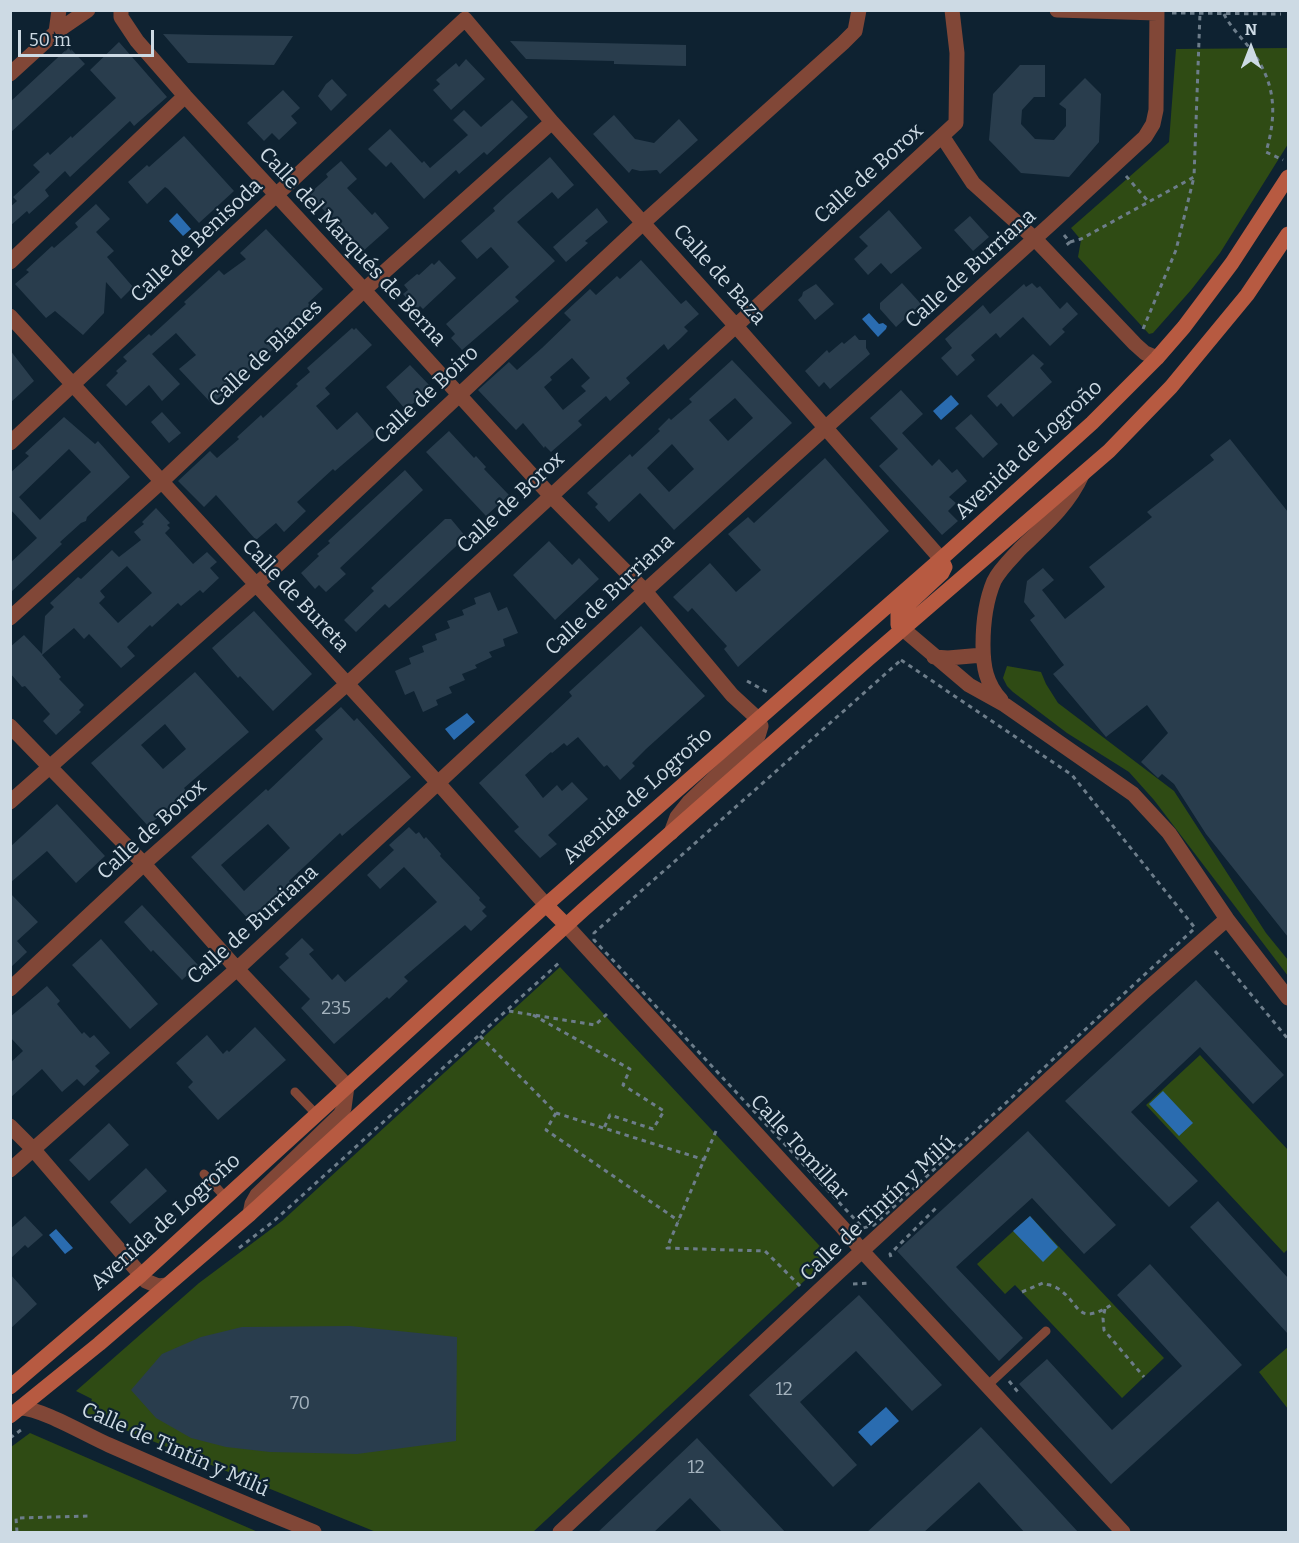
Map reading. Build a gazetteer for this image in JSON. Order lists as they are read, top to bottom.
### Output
{
  "streets": {
    "main road": ["Avenida de Logroño"],
    "street": [
      "Calle de Borox",
      "Calle de Benisoda",
      "Calle del Marqués de Berna",
      "Calle de Burriana",
      "Calle de Baza",
      "Calle de Blanes",
      "Calle de Boiro",
      "Calle de Bureta",
      "Calle Tomillar",
      "Calle de Tintín y Milú"
    ]
  },
  "crossings": [
    ["Calle de Borox", "Calle del Marqués de Berna"],
    ["Calle de Borox", "Calle de Baza"],
    ["Calle de Borox", "Calle de Bureta"],
    ["Calle de Benisoda", "Calle del Marqués de Berna"],
    ["Calle de Benisoda", "Calle de Baza"],
    ["Calle de Benisoda", "Calle de Bureta"],
    ["Calle del Marqués de Berna", "Calle de Burriana"],
    ["Calle del Marqués de Berna", "Calle de Blanes"],
    ["Calle del Marqués de Berna", "Calle de Boiro"],
    ["Calle del Marqués de Berna", "Avenida de Logroño"],
    ["Calle de Burriana", "Calle de Baza"],
    ["Calle de Burriana", "Calle de Bureta"],
    ["Calle de Baza", "Calle de Blanes"],
    ["Calle de Baza", "Calle de Boiro"],
    ["Calle de Baza", "Avenida de Logroño"],
    ["Calle de Blanes", "Calle de Bureta"],
    ["Calle de Boiro", "Calle de Bureta"],
    ["Avenida de Logroño", "Calle de Bureta"],
    ["Avenida de Logroño", "Calle Tomillar"],
    ["Avenida de Logroño", "Calle de Tintín y Milú"],
    ["Calle Tomillar", "Calle de Tintín y Milú"]
  ],
  "house_numbers": [
    "235",
    "12",
    "70",
    "12"
  ],
  "scale_bar": "50 m",
  "north": "top"
}
